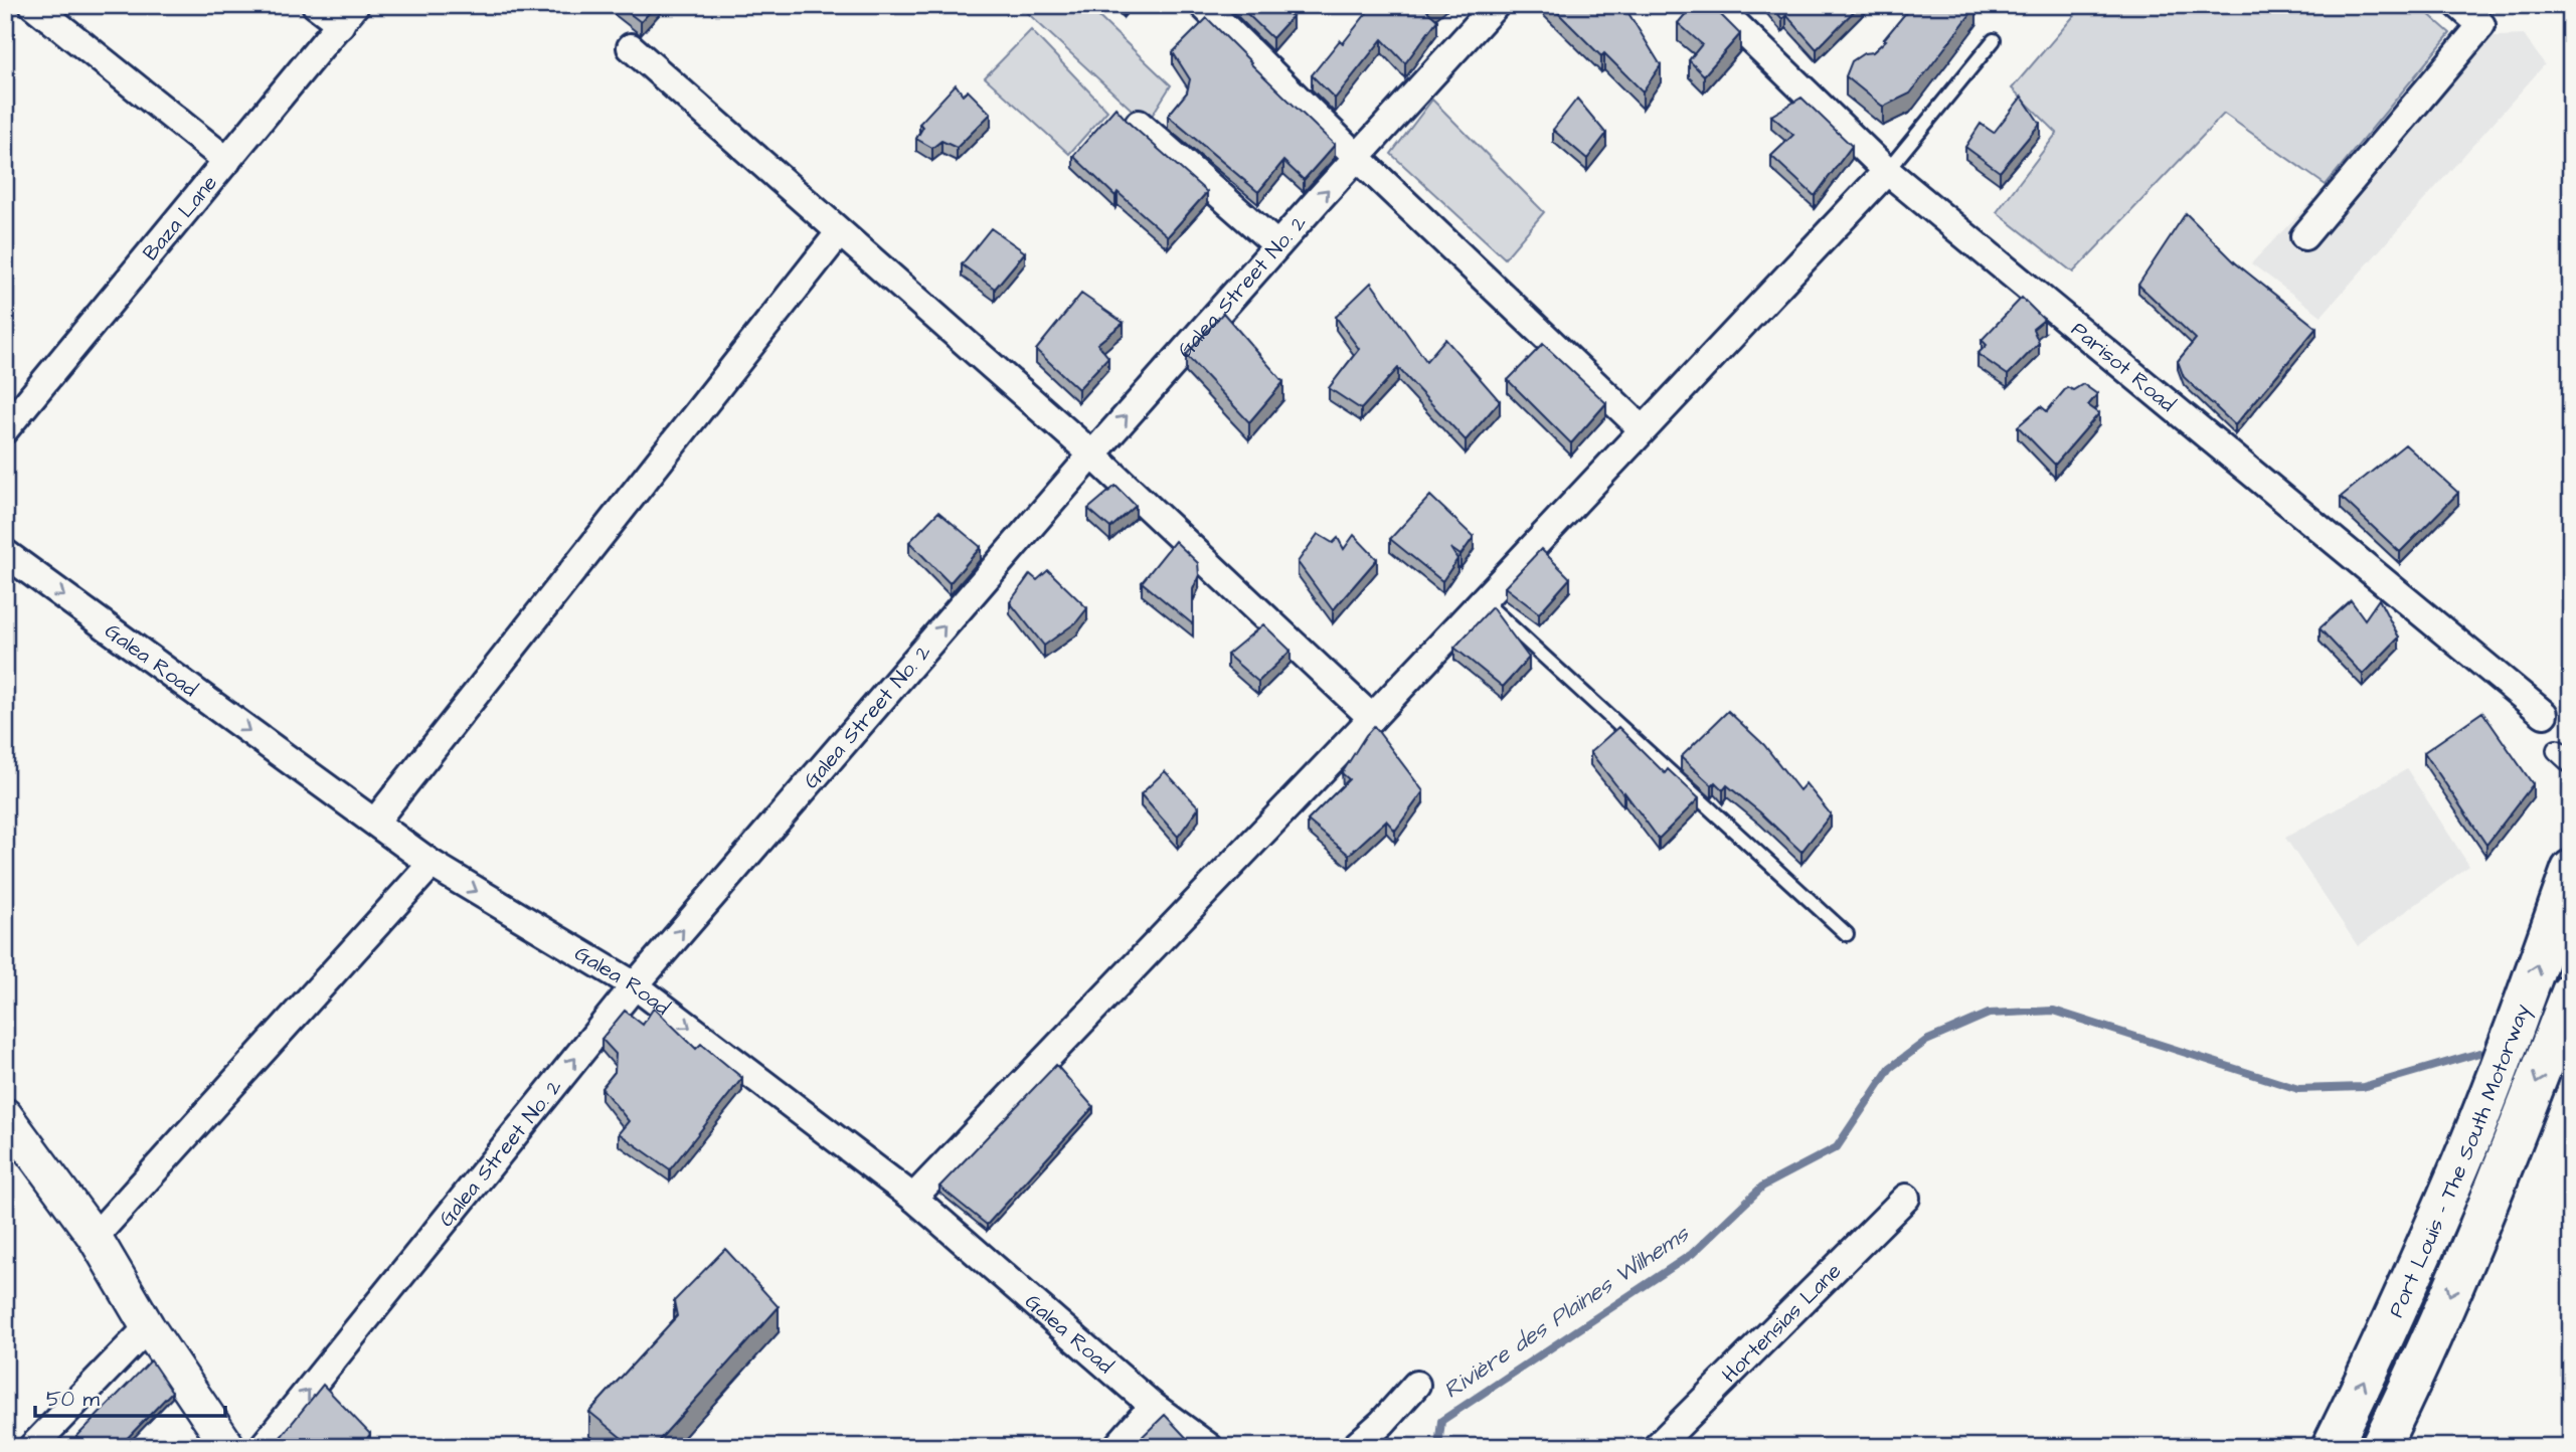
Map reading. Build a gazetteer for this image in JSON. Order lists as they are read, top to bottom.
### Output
{
  "streets": {
    "highway": ["Port Louis – The South Motorway"],
    "street": [
      "Baza Lane",
      "Galea Street No. 2",
      "Parisot Road",
      "Galea Road",
      "Hortensias Lane"
    ]
  },
  "crossings": [
    ["Galea Street No. 2", "Galea Road"]
  ],
  "one_way": ["Galea Street No. 2", "Galea Road"],
  "water": ["Rivière des Plaines Wilhems"],
  "scale_bar": "50 m"
}
